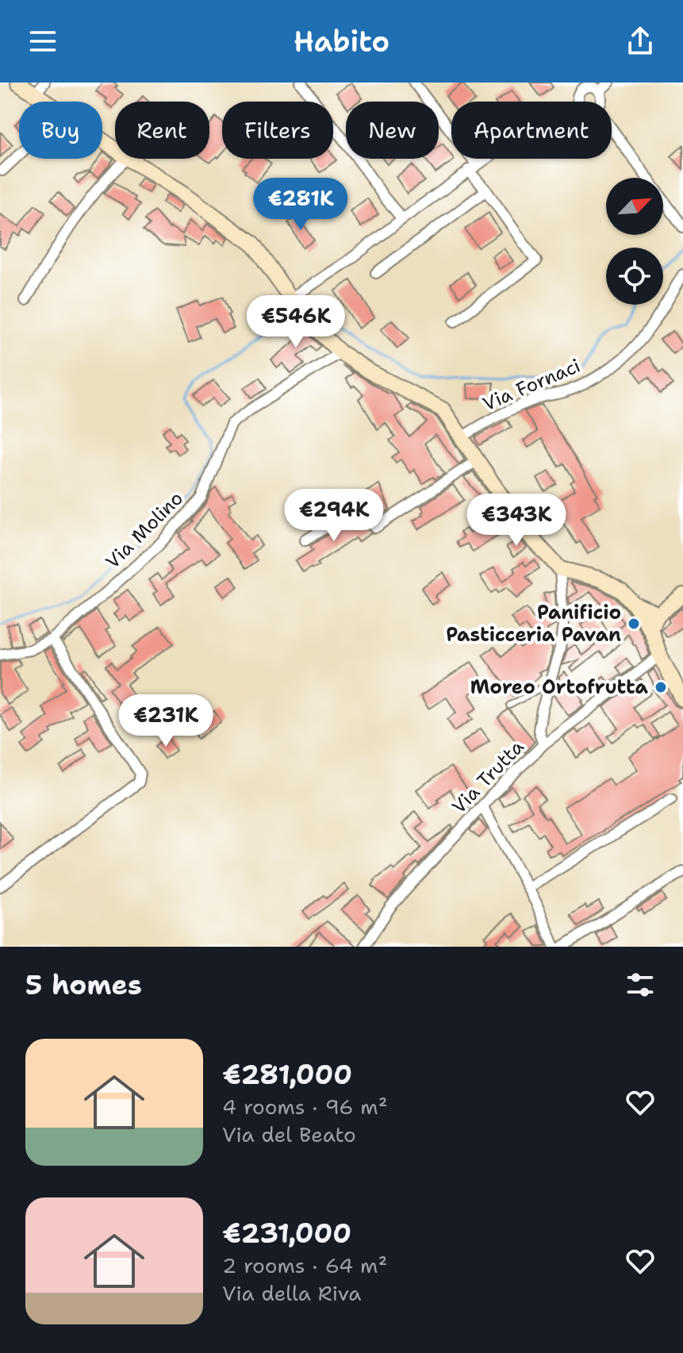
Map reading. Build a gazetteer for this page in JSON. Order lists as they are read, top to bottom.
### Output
{
  "streets": {
    "street": ["Via Fornaci", "Via Molino", "Via Trutta"]
  },
  "places": ["Panificio Pasticceria Pavan", "Moreo Ortofrutta"],
  "north": "top right",
  "page": {
    "header": "Habito",
    "chip": [
      "Buy",
      "Rent",
      "Filters",
      "New",
      "Apartment"
    ],
    "price": [
      "€281K",
      "€546K",
      "€294K",
      "€343K",
      "€231K"
    ],
    "heading": "5 homes",
    "list": [
      {
        "name": "€281,000",
        "note": "4 rooms · 96 m² · Via del Beato"
      },
      {
        "name": "€231,000",
        "note": "2 rooms · 64 m² · Via della Riva"
      }
    ]
  }
}
